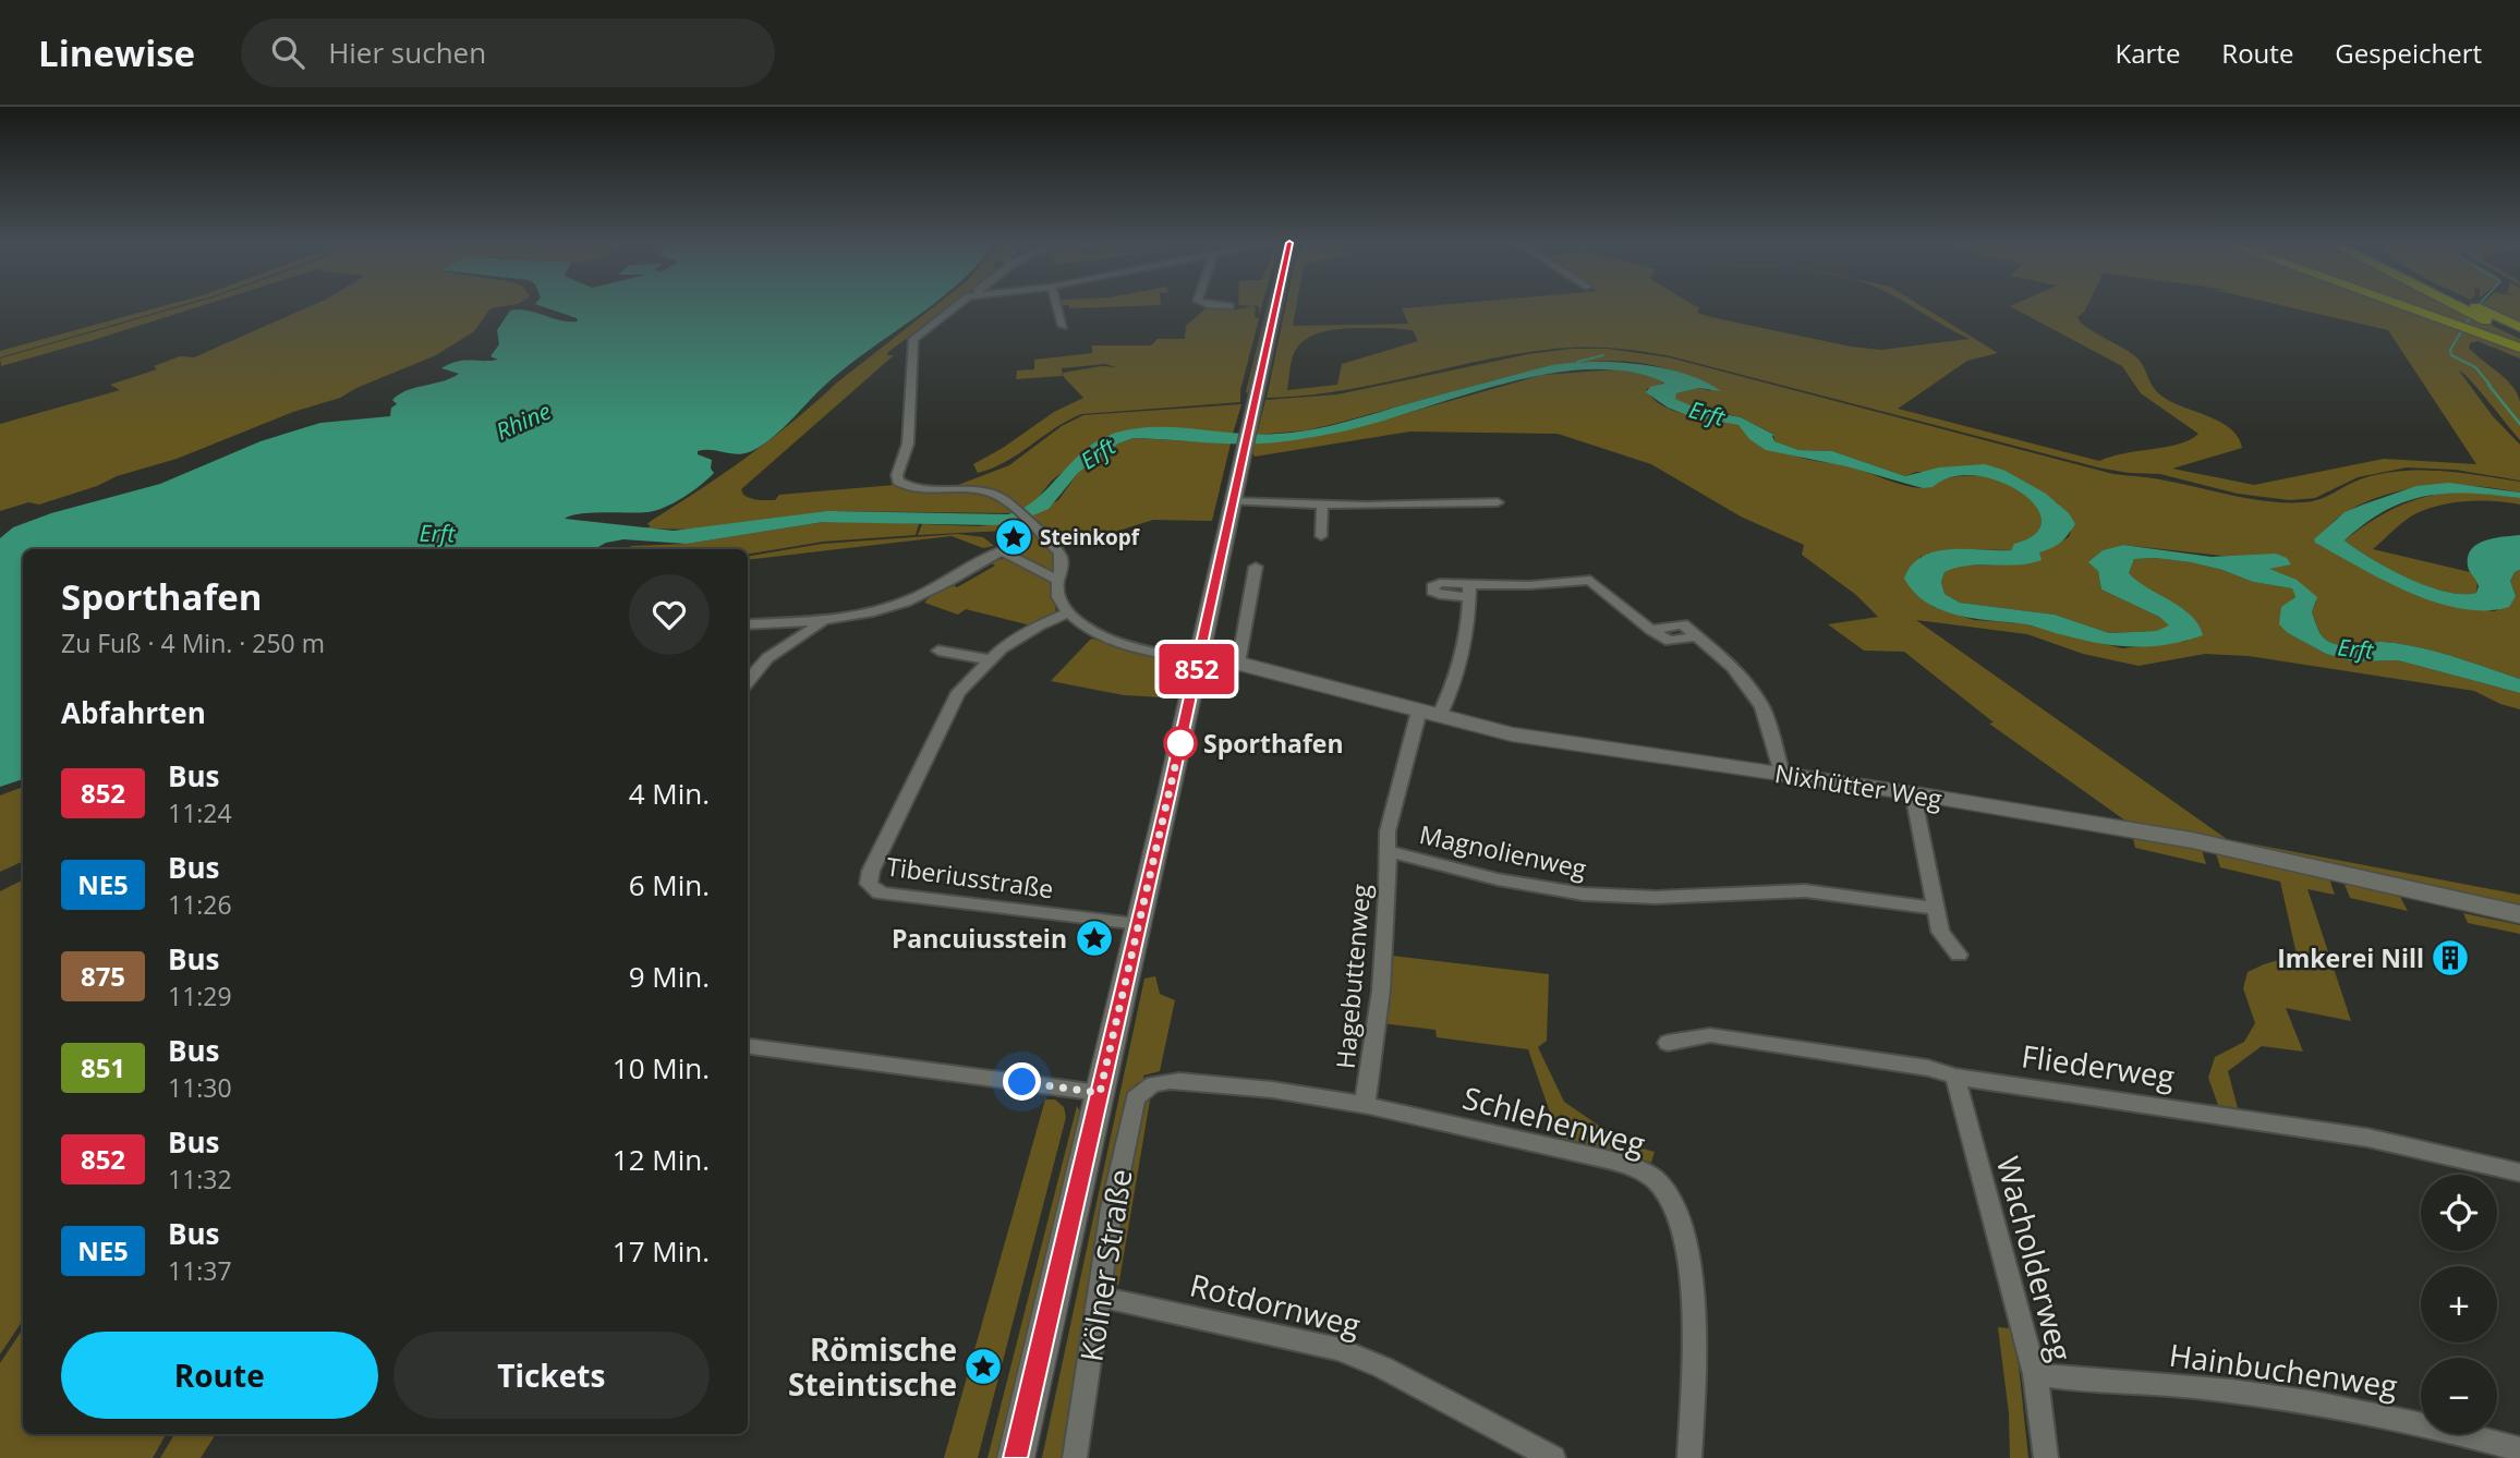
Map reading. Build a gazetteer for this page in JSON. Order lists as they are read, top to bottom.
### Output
{
  "streets": {
    "main road": ["Nixhütter Weg", "Kölner Straße"],
    "street": [
      "Magnolienweg",
      "Tiberiusstraße",
      "Hagebuttenweg",
      "Fliederweg",
      "Schlehenweg",
      "Wacholderweg",
      "Rotdornweg",
      "Hainbuchenweg"
    ]
  },
  "crossings": [
    ["Nixhütter Weg", "Magnolienweg"],
    ["Nixhütter Weg", "Kölner Straße"],
    ["Magnolienweg", "Hagebuttenweg"],
    ["Tiberiusstraße", "Kölner Straße"],
    ["Hagebuttenweg", "Schlehenweg"],
    ["Fliederweg", "Wacholderweg"],
    ["Schlehenweg", "Kölner Straße"],
    ["Wacholderweg", "Hainbuchenweg"],
    ["Kölner Straße", "Rotdornweg"]
  ],
  "water": ["Erft", "Rhine"],
  "places": {
    "place": ["Steinkopf", "Pancuiusstein", "Römische Steintische"],
    "other": ["Sporthafen"],
    "building": ["Imkerei Nill"]
  },
  "lines": ["bus line 852"],
  "page": {
    "header": "Linewise",
    "search": "Hier suchen",
    "nav": ["Karte", "Route", "Gespeichert"],
    "on_map": "852",
    "heading": [
      ["Sporthafen", "Zu Fuß · 4 Min. · 250 m"],
      "Abfahrten"
    ],
    "list": [
      {
        "mark": "852",
        "name": "Bus",
        "note": "11:24",
        "value": "4 Min."
      },
      {
        "mark": "NE5",
        "name": "Bus",
        "note": "11:26",
        "value": "6 Min."
      },
      {
        "mark": "875",
        "name": "Bus",
        "note": "11:29",
        "value": "9 Min."
      },
      {
        "mark": "851",
        "name": "Bus",
        "note": "11:30",
        "value": "10 Min."
      },
      {
        "mark": "852",
        "name": "Bus",
        "note": "11:32",
        "value": "12 Min."
      },
      {
        "mark": "NE5",
        "name": "Bus",
        "note": "11:37",
        "value": "17 Min."
      }
    ],
    "map_buttons": ["+", "−"],
    "buttons": ["Route", "Tickets"]
  }
}
